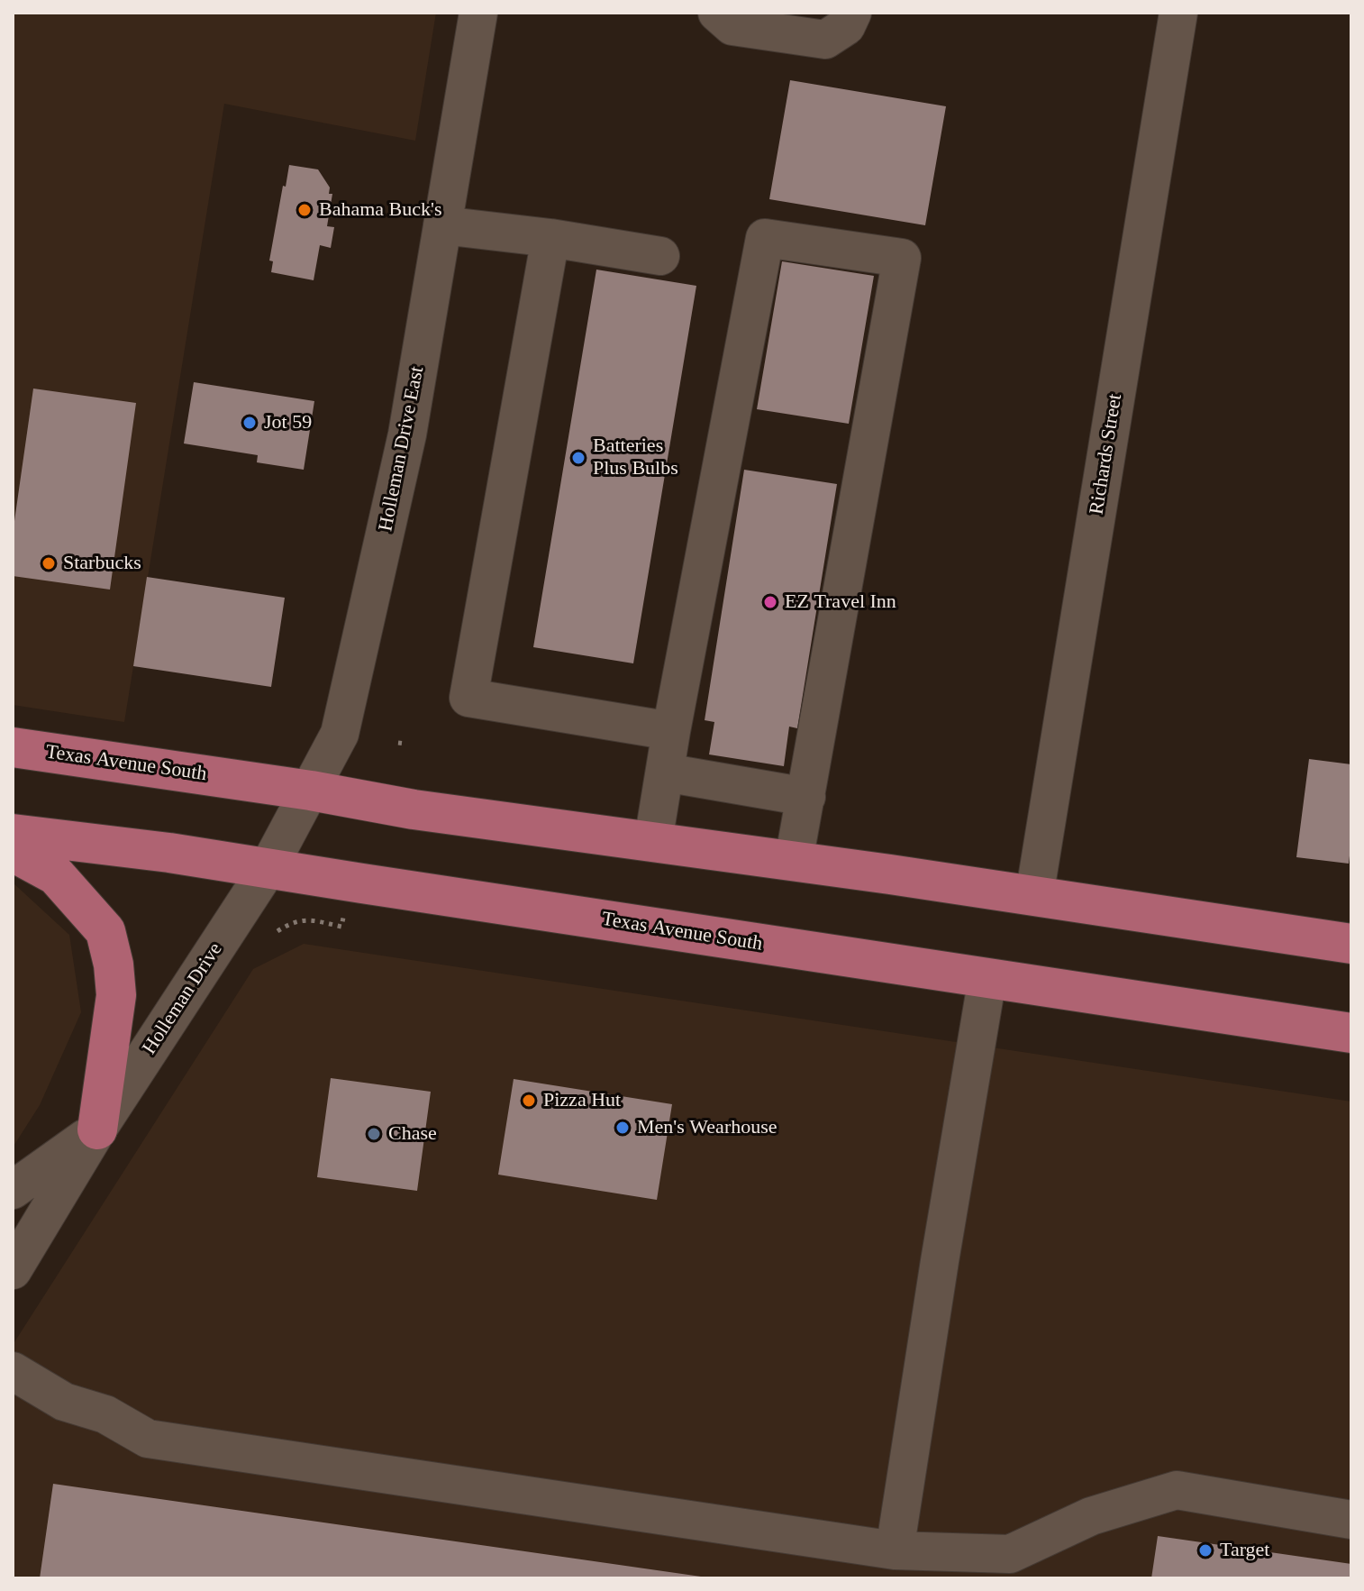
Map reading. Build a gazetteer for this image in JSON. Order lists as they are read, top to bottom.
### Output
{
  "streets": {
    "main road": ["Texas Avenue South"],
    "street": ["Holleman Drive East", "Richards Street", "Holleman Drive"]
  },
  "crossings": [
    ["Holleman Drive East", "Texas Avenue South"],
    ["Holleman Drive East", "Holleman Drive"],
    ["Richards Street", "Texas Avenue South"],
    ["Texas Avenue South", "Holleman Drive"]
  ],
  "places": [
    "Bahama Buck's",
    "Jot 59",
    "Batteries Plus Bulbs",
    "Starbucks",
    "EZ Travel Inn",
    "Pizza Hut",
    "Men's Wearhouse",
    "Chase",
    "Target"
  ]
}
